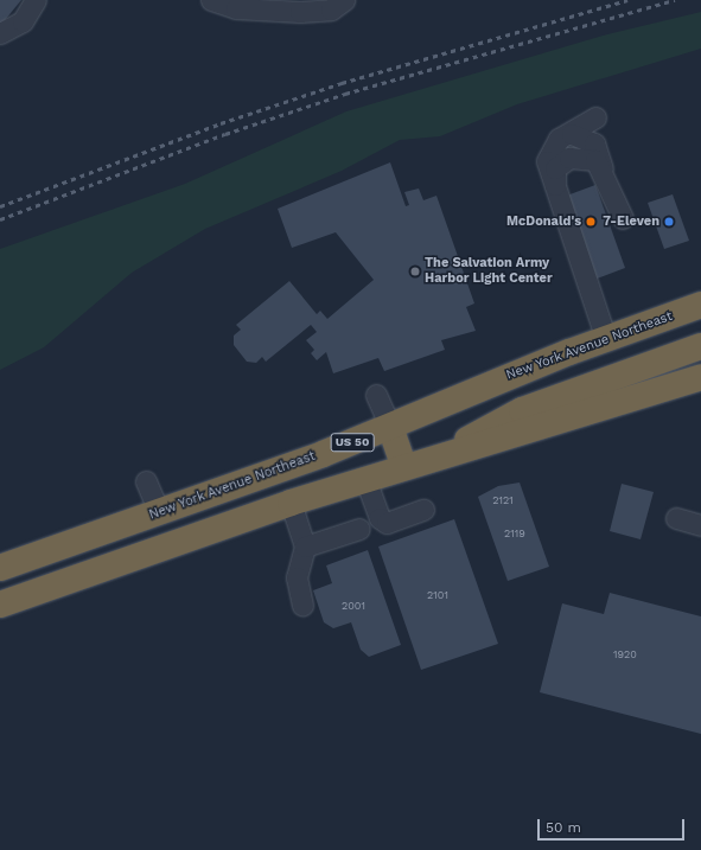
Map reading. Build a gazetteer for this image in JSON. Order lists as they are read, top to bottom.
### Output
{
  "streets": {
    "highway": ["New York Avenue Northeast", "US 50"]
  },
  "places": ["McDonald's", "7-Eleven", "The Salvation Army Harbor Light Center"],
  "house_numbers": [
    "2121",
    "2119",
    "2101",
    "2001",
    "1920"
  ],
  "scale_bar": "50 m"
}
